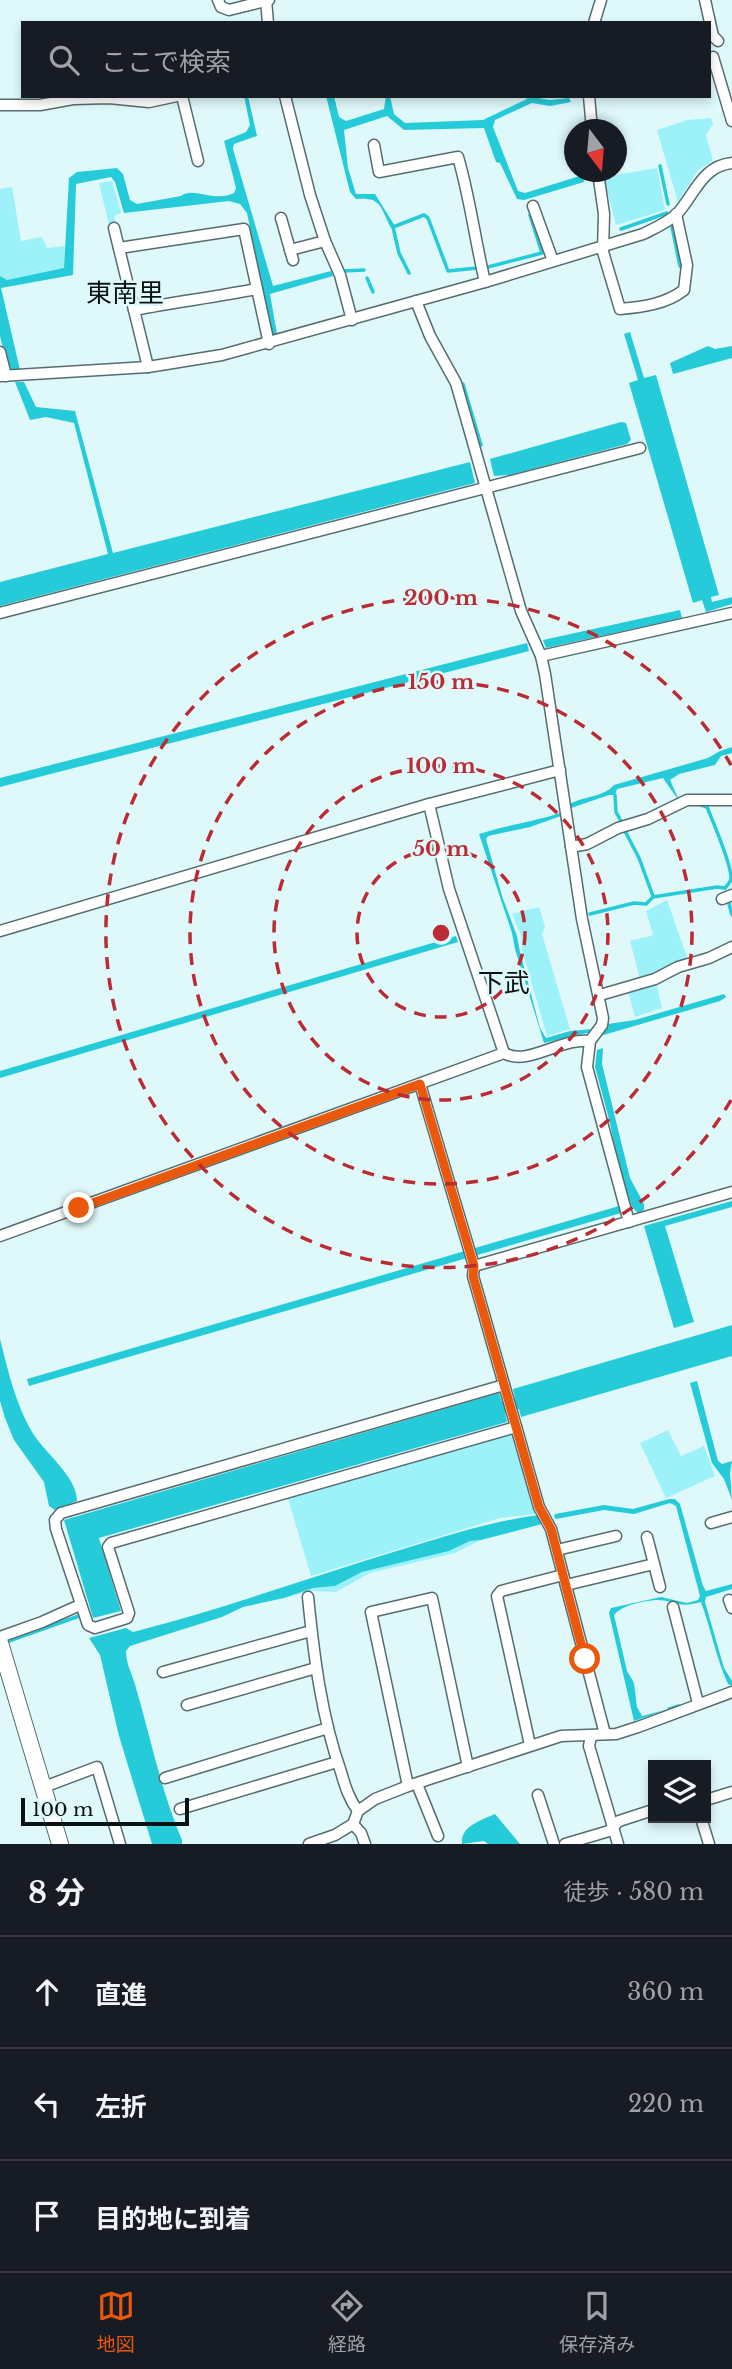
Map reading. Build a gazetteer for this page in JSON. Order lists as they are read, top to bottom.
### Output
{
  "districts": ["東南里", "下武"],
  "scale_bar": "100 m",
  "north": "bottom",
  "page": {
    "search": "ここで検索",
    "scale": "100 m",
    "heading": ["8 分", "徒歩 · 580 m"],
    "list": [
      ["直進", "360 m"],
      ["左折", "220 m"],
      "目的地に到着"
    ],
    "nav": ["地図", "経路", "保存済み"]
  },
  "rings": [
    "200 m",
    "150 m",
    "100 m",
    "50 m"
  ]
}
